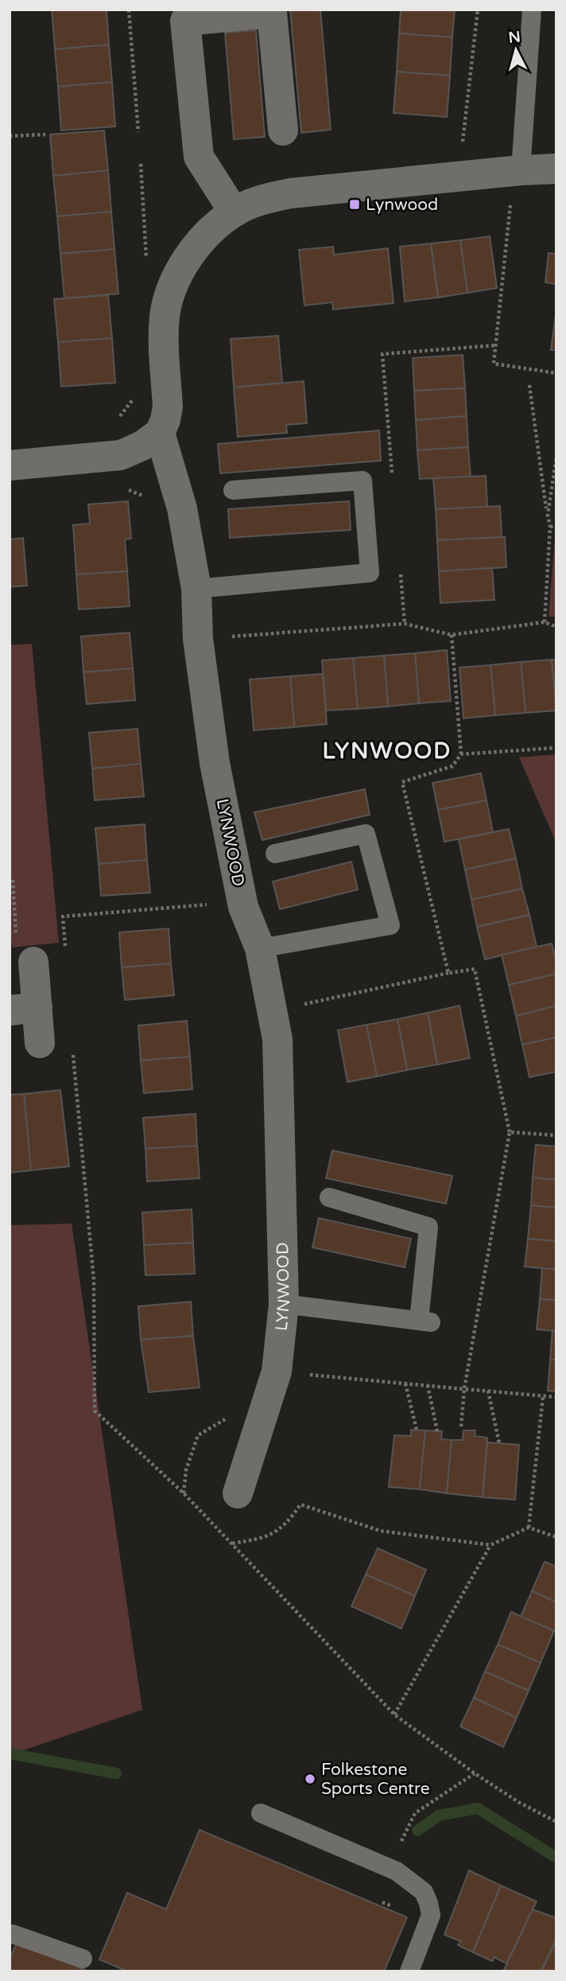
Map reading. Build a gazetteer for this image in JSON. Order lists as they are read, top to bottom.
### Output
{
  "streets": {
    "street": ["LYNWOOD"]
  },
  "districts": ["LYNWOOD"],
  "places": {
    "transit": ["Lynwood"],
    "other": ["Folkestone Sports Centre"]
  },
  "north": "top"
}
